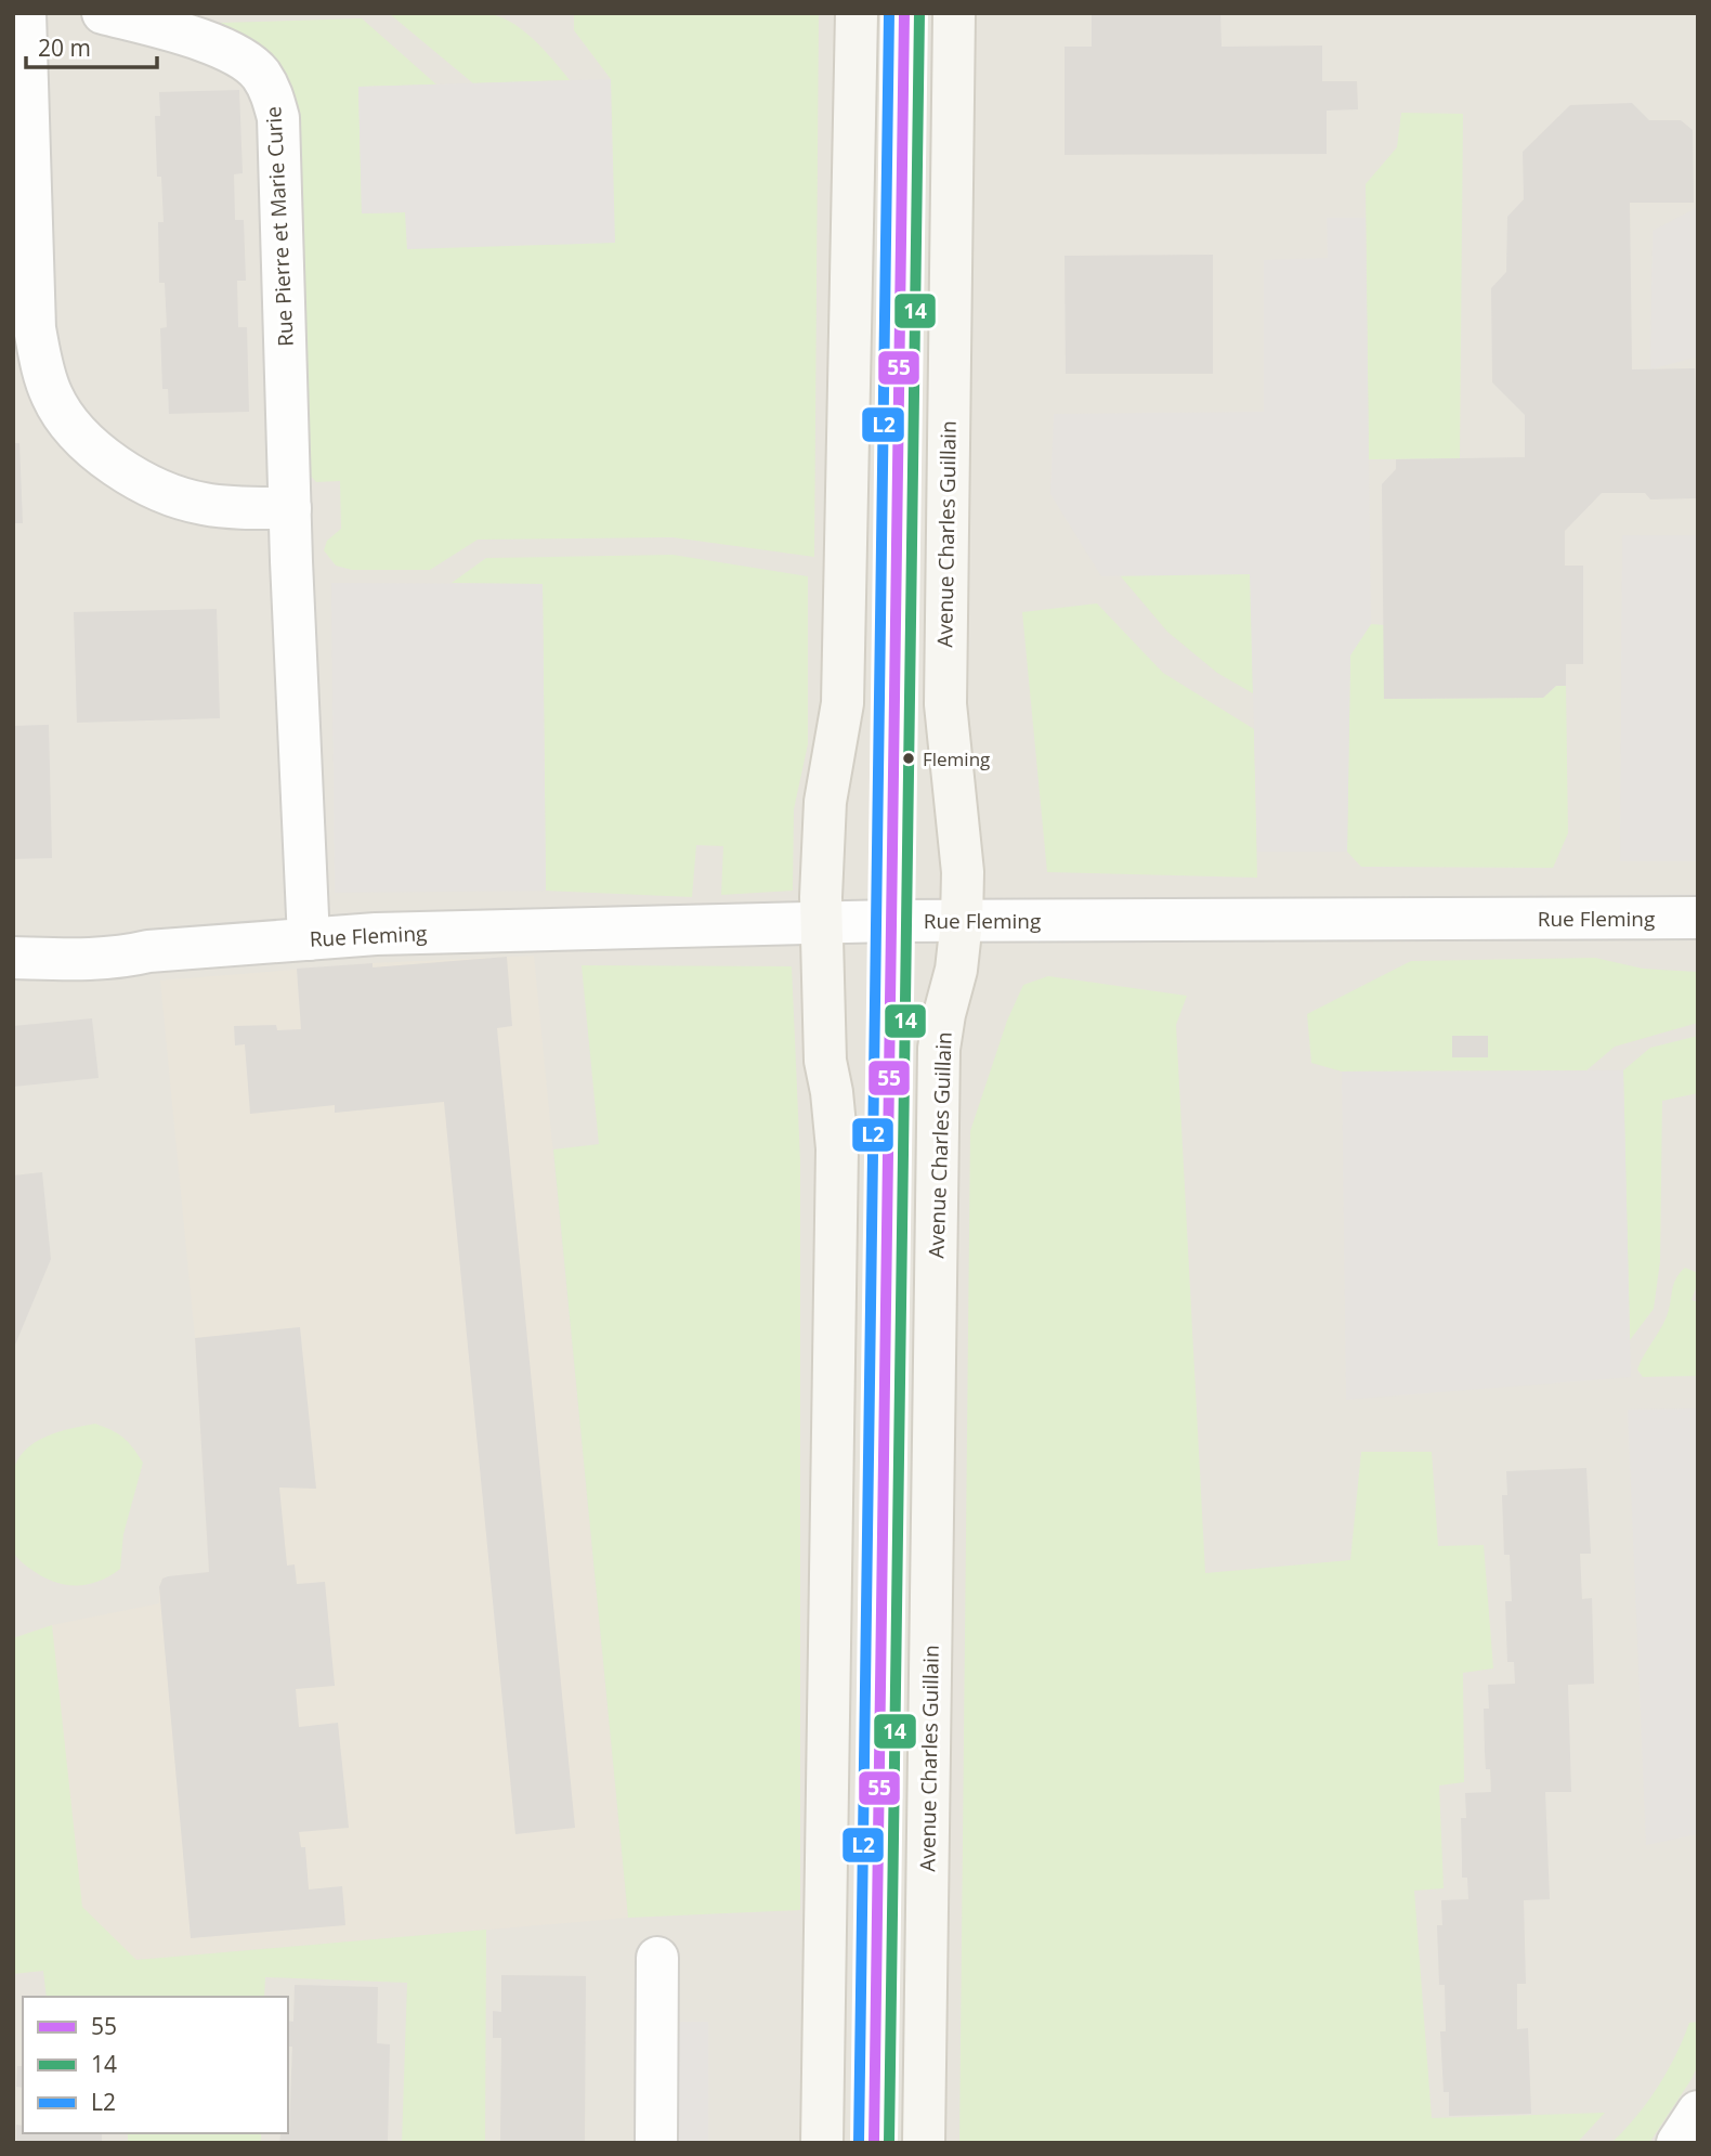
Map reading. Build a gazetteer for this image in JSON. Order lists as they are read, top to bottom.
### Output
{
  "streets": {
    "street": ["Rue Pierre et Marie Curie", "Avenue Charles Guillain", "Rue Fleming"]
  },
  "crossings": [
    ["Rue Pierre et Marie Curie", "Rue Fleming"],
    ["Avenue Charles Guillain", "Rue Fleming"]
  ],
  "places": ["Fleming"],
  "lines": ["transit line 55", "transit line 14", "transit line L2"],
  "legend": ["55", "14", "L2"],
  "scale_bar": "20 m"
}
